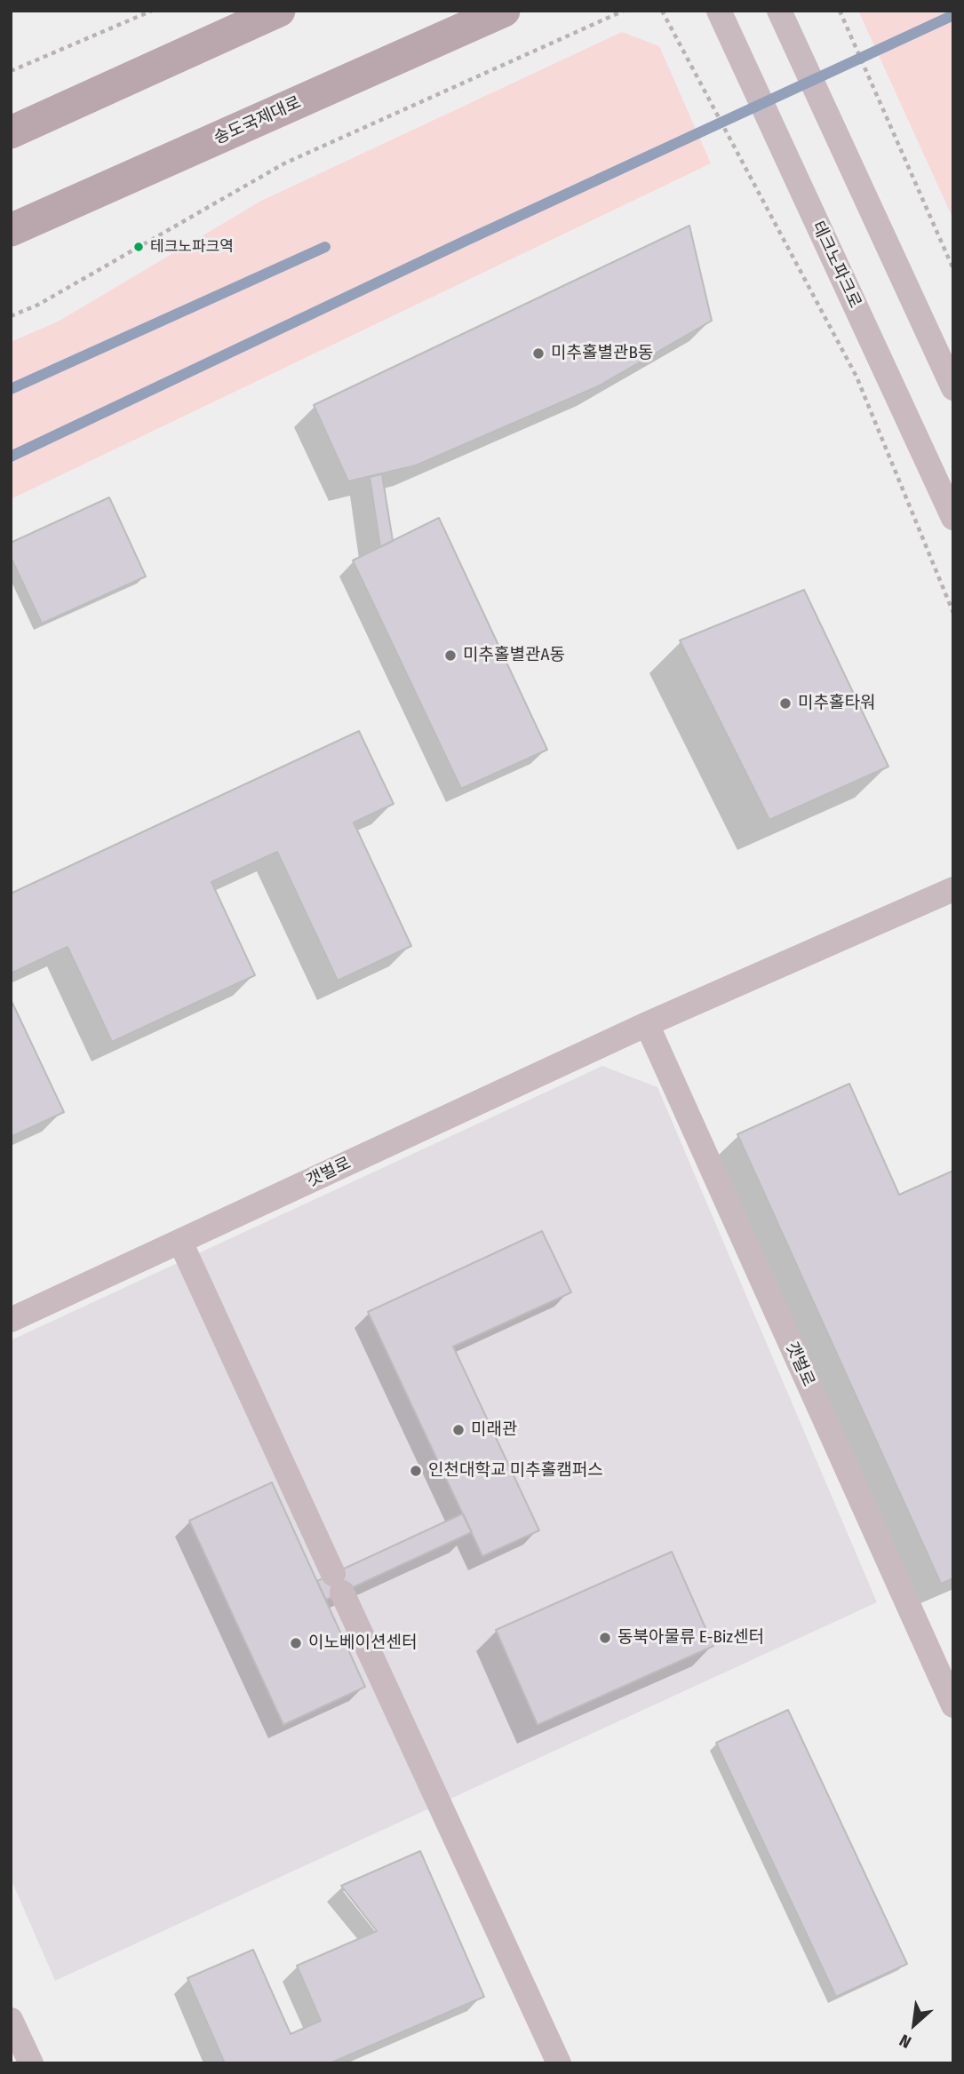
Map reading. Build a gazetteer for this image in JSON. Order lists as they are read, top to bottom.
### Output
{
  "streets": {
    "main road": ["송도국제대로"],
    "street": ["테크노파크로", "갯벌로"]
  },
  "places": [
    "테크노파크역",
    "미추홀별관B동",
    "미추홀별관A동",
    "미추홀타워",
    "미래관",
    "인천대학교 미추홀캠퍼스",
    "동북아물류 E-Biz센터",
    "이노베이션센터"
  ],
  "north": "bottom left"
}
